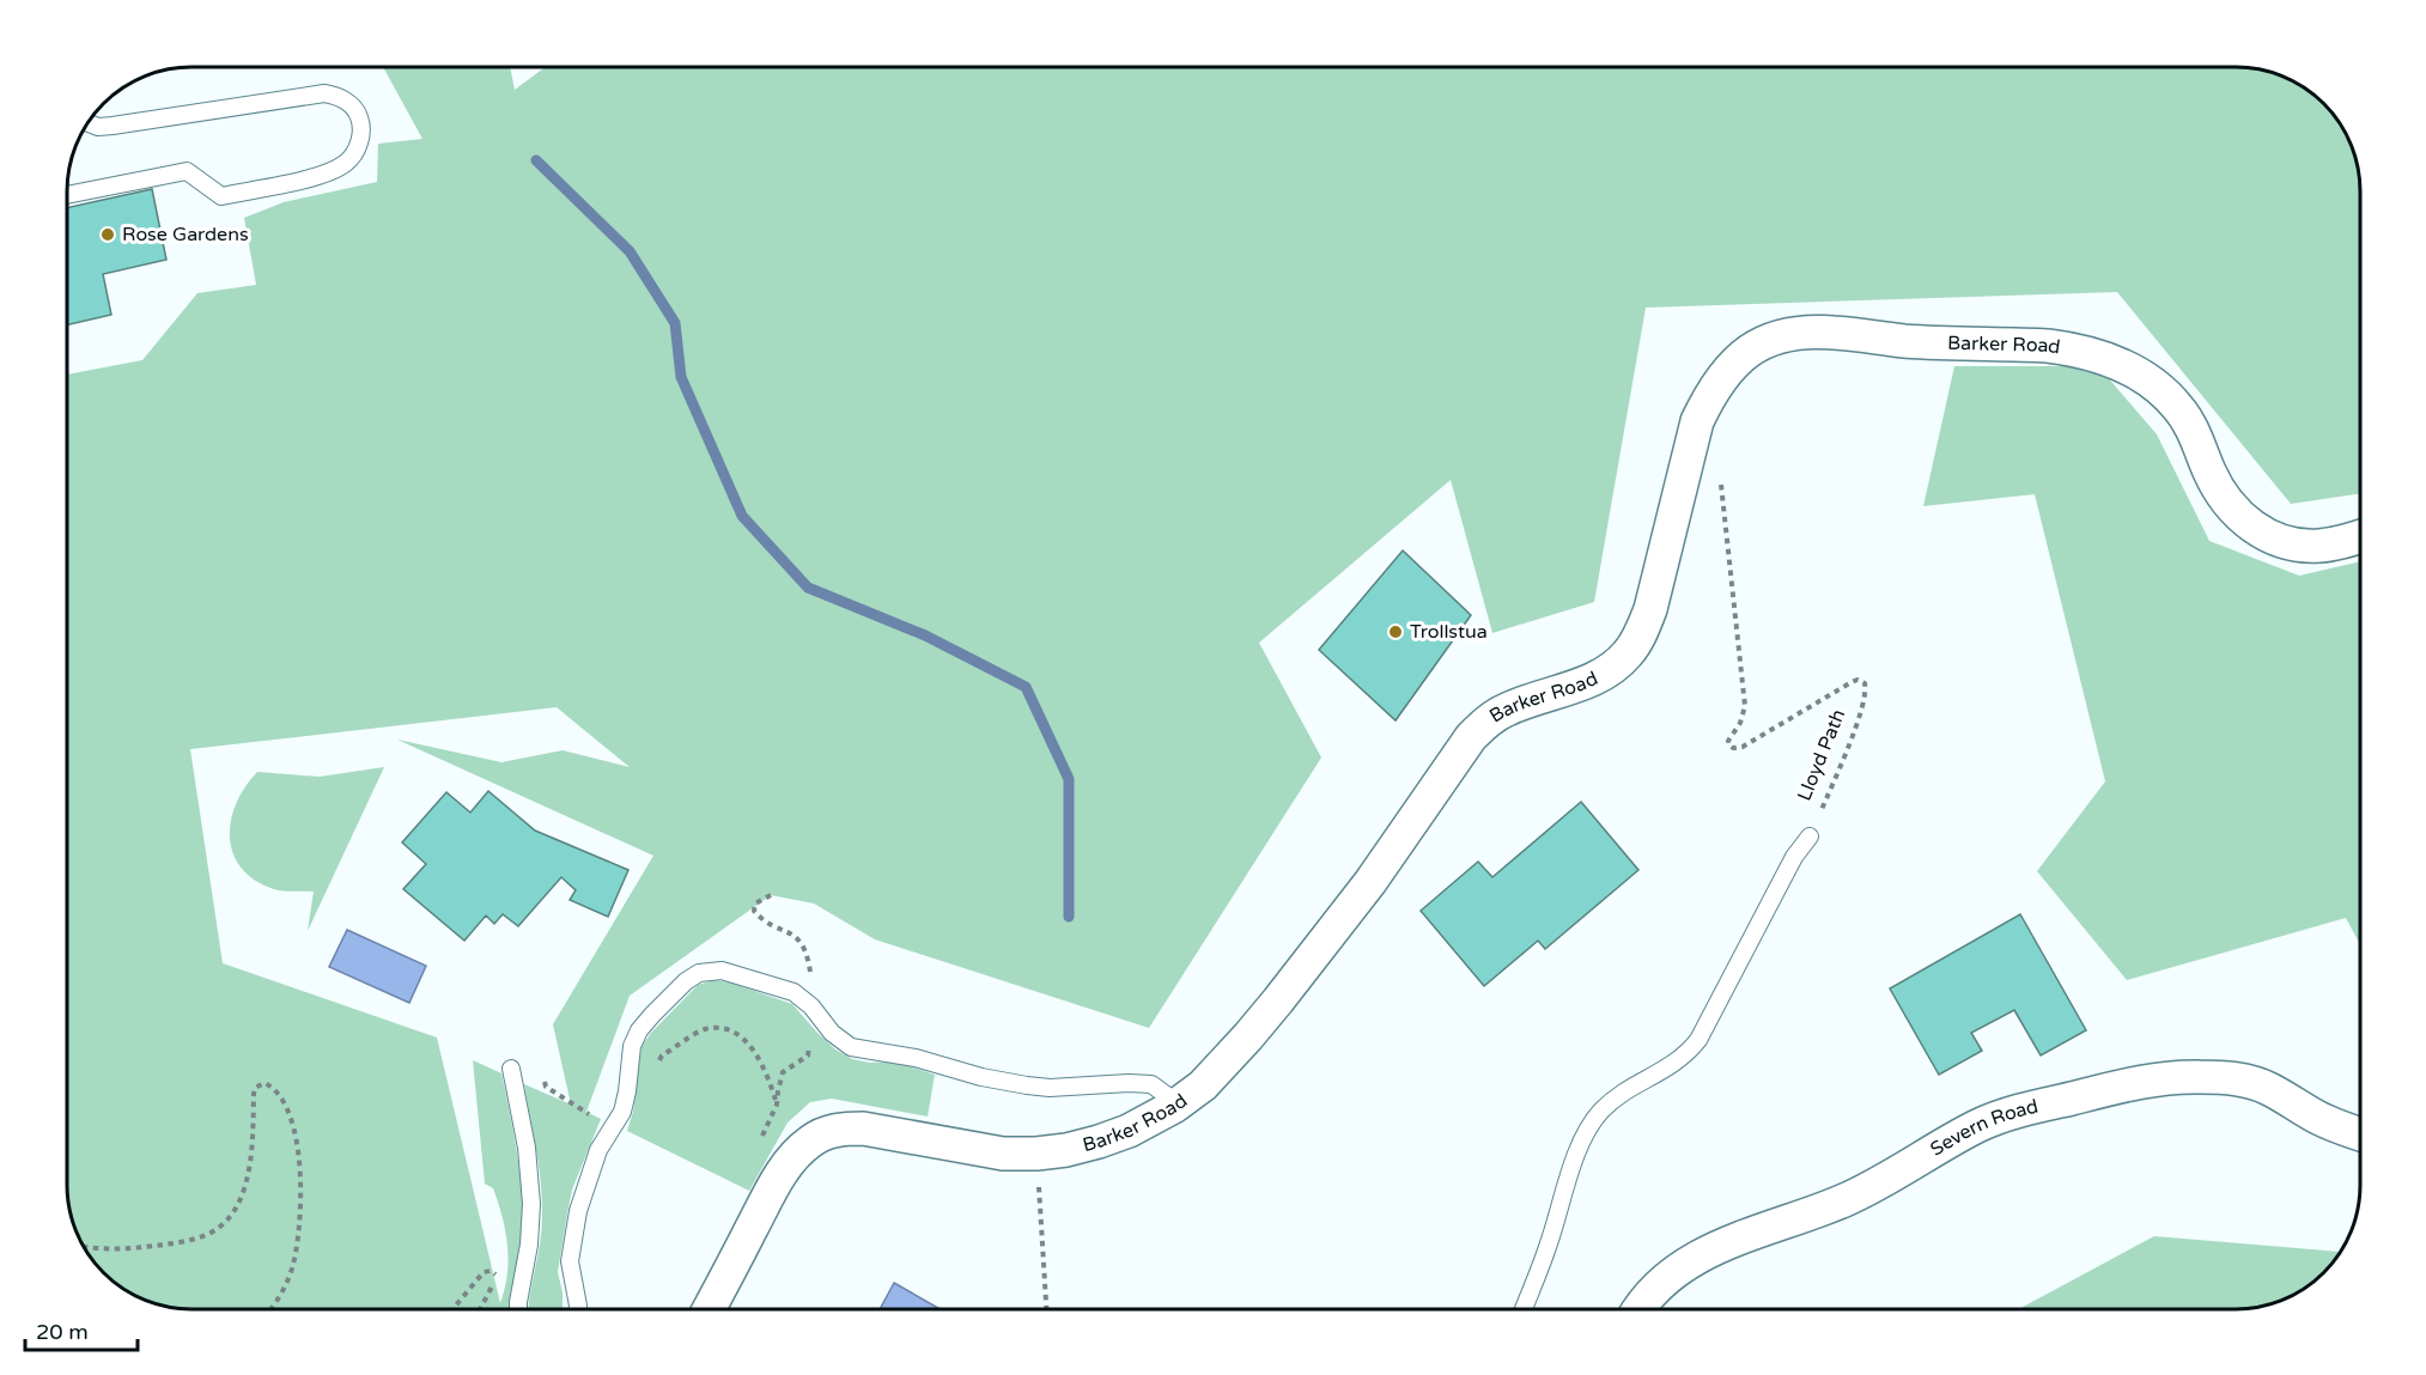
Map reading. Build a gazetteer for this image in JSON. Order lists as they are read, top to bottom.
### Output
{
  "streets": {
    "street": ["Barker Road", "Severn Road"],
    "path": ["Lloyd Path"]
  },
  "places": ["Rose Gardens", "Trollstua"],
  "scale_bar": "20 m"
}
